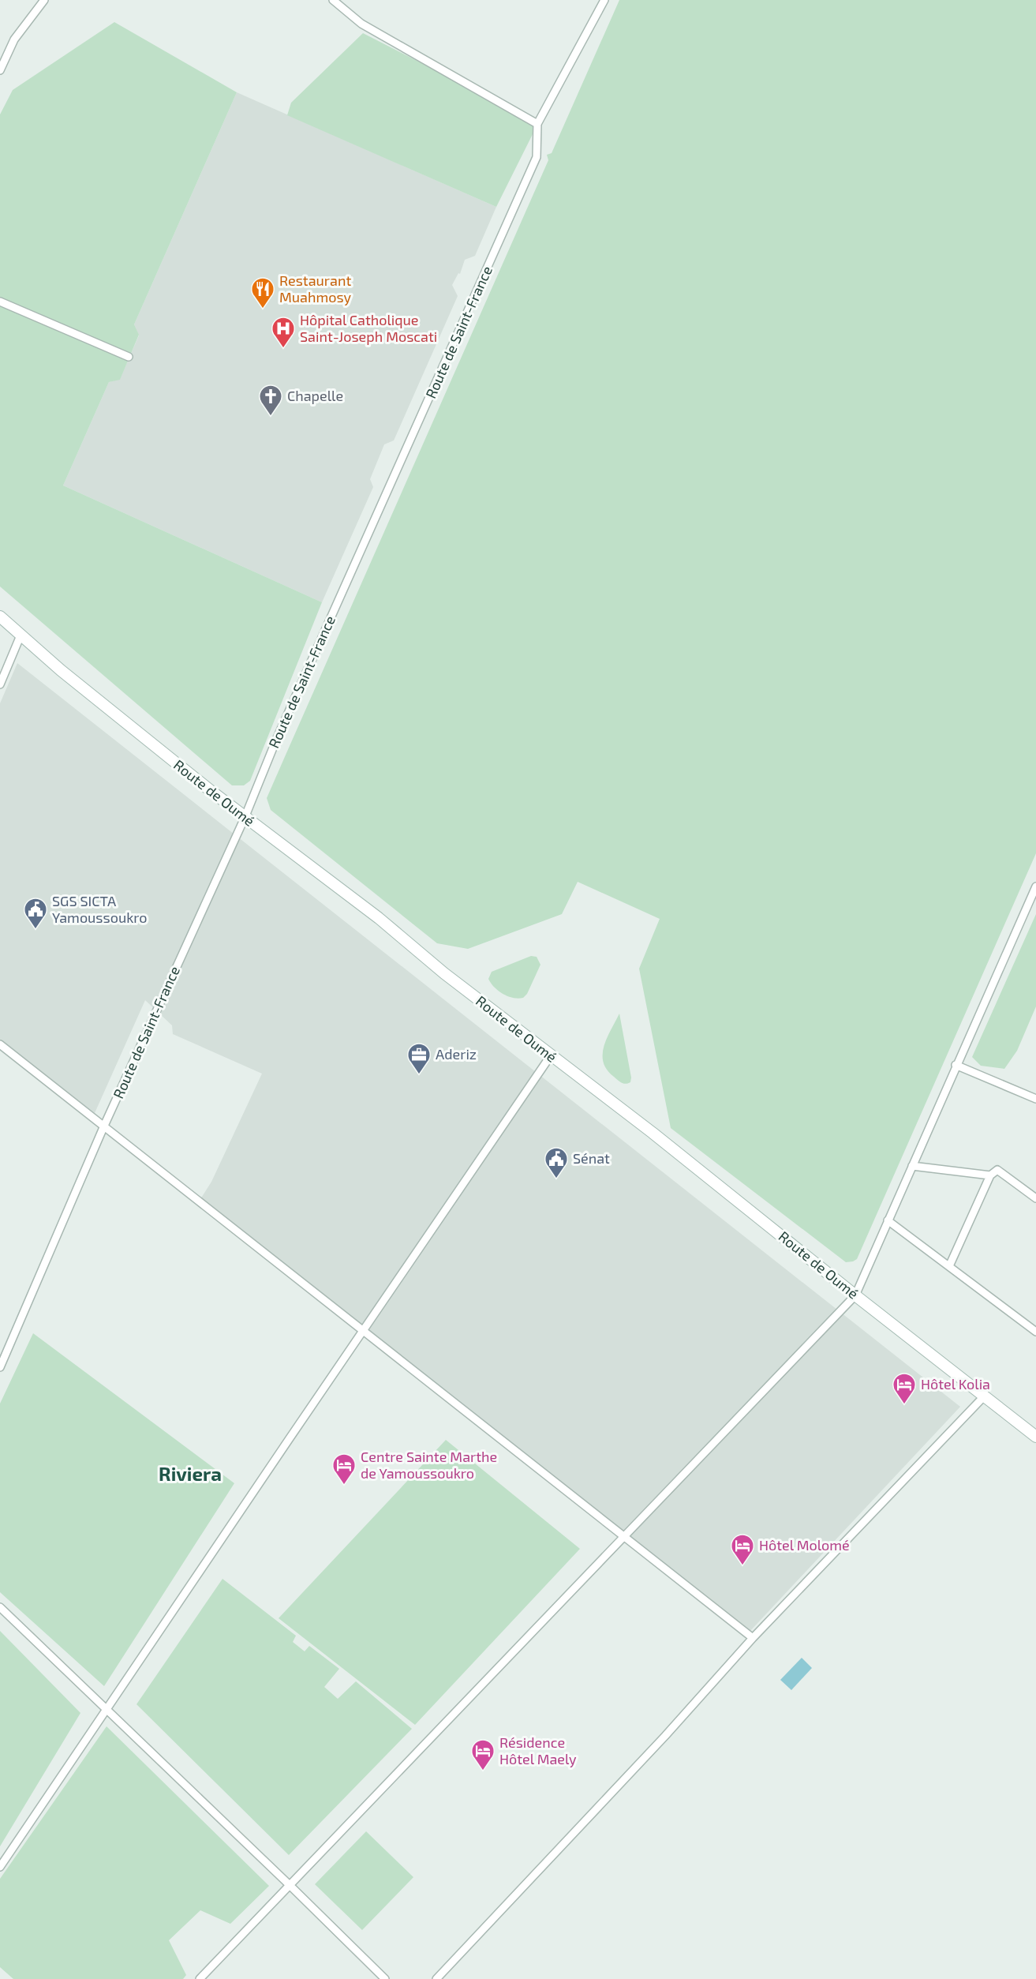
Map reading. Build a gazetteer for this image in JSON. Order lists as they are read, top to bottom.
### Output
{
  "streets": {
    "main road": ["Route de Oumé"],
    "street": ["Route de Saint-France"]
  },
  "crossings": [
    ["Route de Saint-France", "Route de Oumé"]
  ],
  "districts": ["Riviera"],
  "places": {
    "restaurant": ["Restaurant Muahmosy"],
    "hospital": ["Hôpital Catholique Saint-Joseph Moscati"],
    "church": ["Chapelle"],
    "public building": ["SGS SICTA Yamoussoukro", "Sénat"],
    "office": ["Aderiz"],
    "hotel": [
      "Hôtel Kolia",
      "Centre Sainte Marthe de Yamoussoukro",
      "Hôtel Molomé",
      "Résidence Hôtel Maely"
    ]
  }
}
